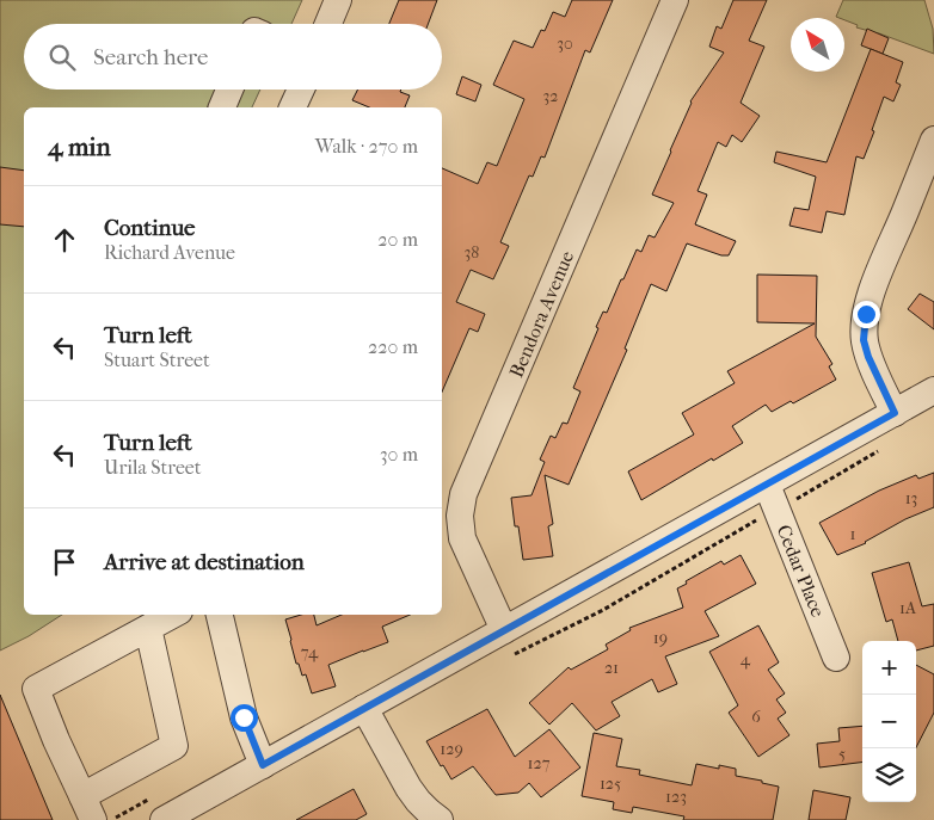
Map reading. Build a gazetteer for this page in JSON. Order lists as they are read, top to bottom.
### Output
{
  "streets": {
    "street": ["Bendora Avenue", "Cedar Place"]
  },
  "house_numbers": [
    "30",
    "32",
    "38",
    "13",
    "1",
    "1A",
    "19",
    "74",
    "4",
    "21",
    "6",
    "129",
    "5",
    "127",
    "125",
    "123"
  ],
  "north": "top left",
  "page": {
    "search": "Search here",
    "heading": ["4 min", "Walk · 270 m"],
    "list": [
      ["Continue", "Richard Avenue", "20 m"],
      ["Turn left", "Stuart Street", "220 m"],
      ["Turn left", "Urila Street", "30 m"],
      "Arrive at destination"
    ],
    "map_buttons": ["+", "−"]
  }
}
